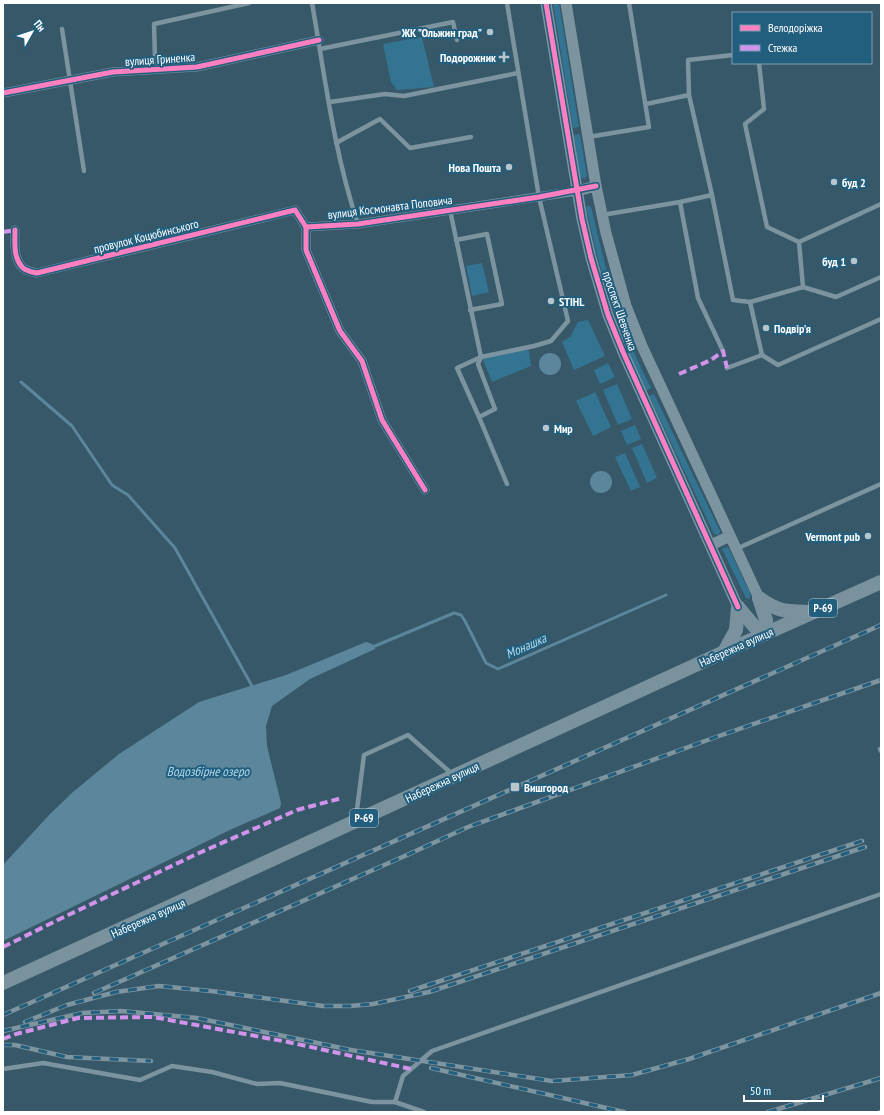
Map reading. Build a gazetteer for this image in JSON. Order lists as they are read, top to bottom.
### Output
{
  "streets": {
    "main road": ["Р-69", "Набережна вулиця"],
    "street": [
      "вулиця Гриненка",
      "вулиця Космонавта Поповича",
      "провулок Коцюбинського",
      "проспект Шевченка"
    ]
  },
  "crossings": [
    ["вулиця Космонавта Поповича", "провулок Коцюбинського"],
    ["вулиця Космонавта Поповича", "проспект Шевченка"]
  ],
  "water": ["Монашка", "Водозбірне озеро"],
  "places": {
    "other": [
      "ЖК \"Ольжин град\"",
      "Нова Пошта",
      "буд 2",
      "буд 1",
      "STIHL",
      "Подвір'я",
      "Мир",
      "Vermont pub"
    ],
    "health": ["Подорожник"],
    "transit": ["Вишгород"]
  },
  "legend": ["Велодоріжка", "Стежка"],
  "scale_bar": "50 m",
  "north": "top right"
}
